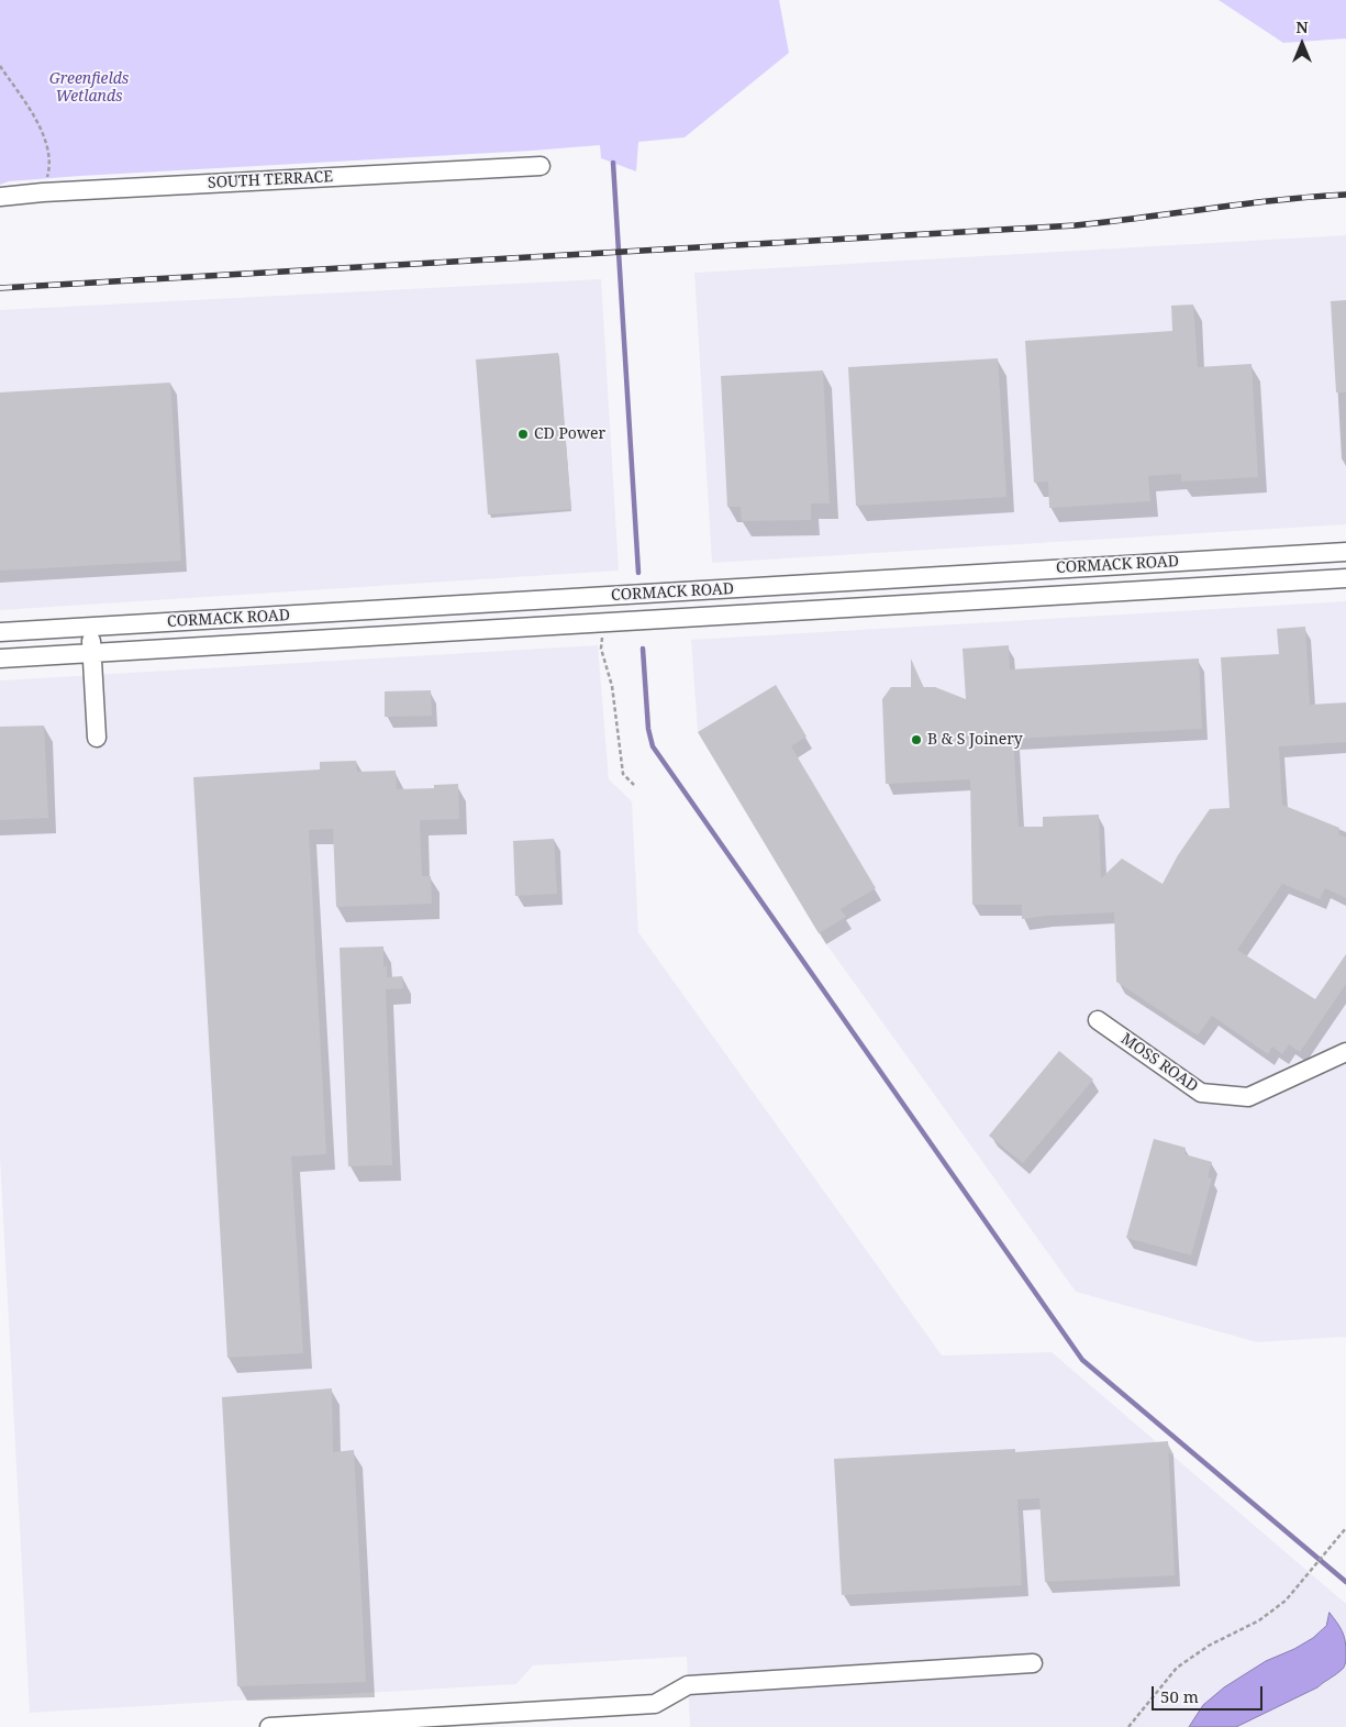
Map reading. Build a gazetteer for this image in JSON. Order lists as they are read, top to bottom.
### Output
{
  "streets": {
    "street": ["SOUTH TERRACE", "CORMACK ROAD", "MOSS ROAD"]
  },
  "parks": ["Greenfields Wetlands"],
  "places": ["CD Power", "B & S Joinery"],
  "scale_bar": "50 m",
  "north": "top"
}
